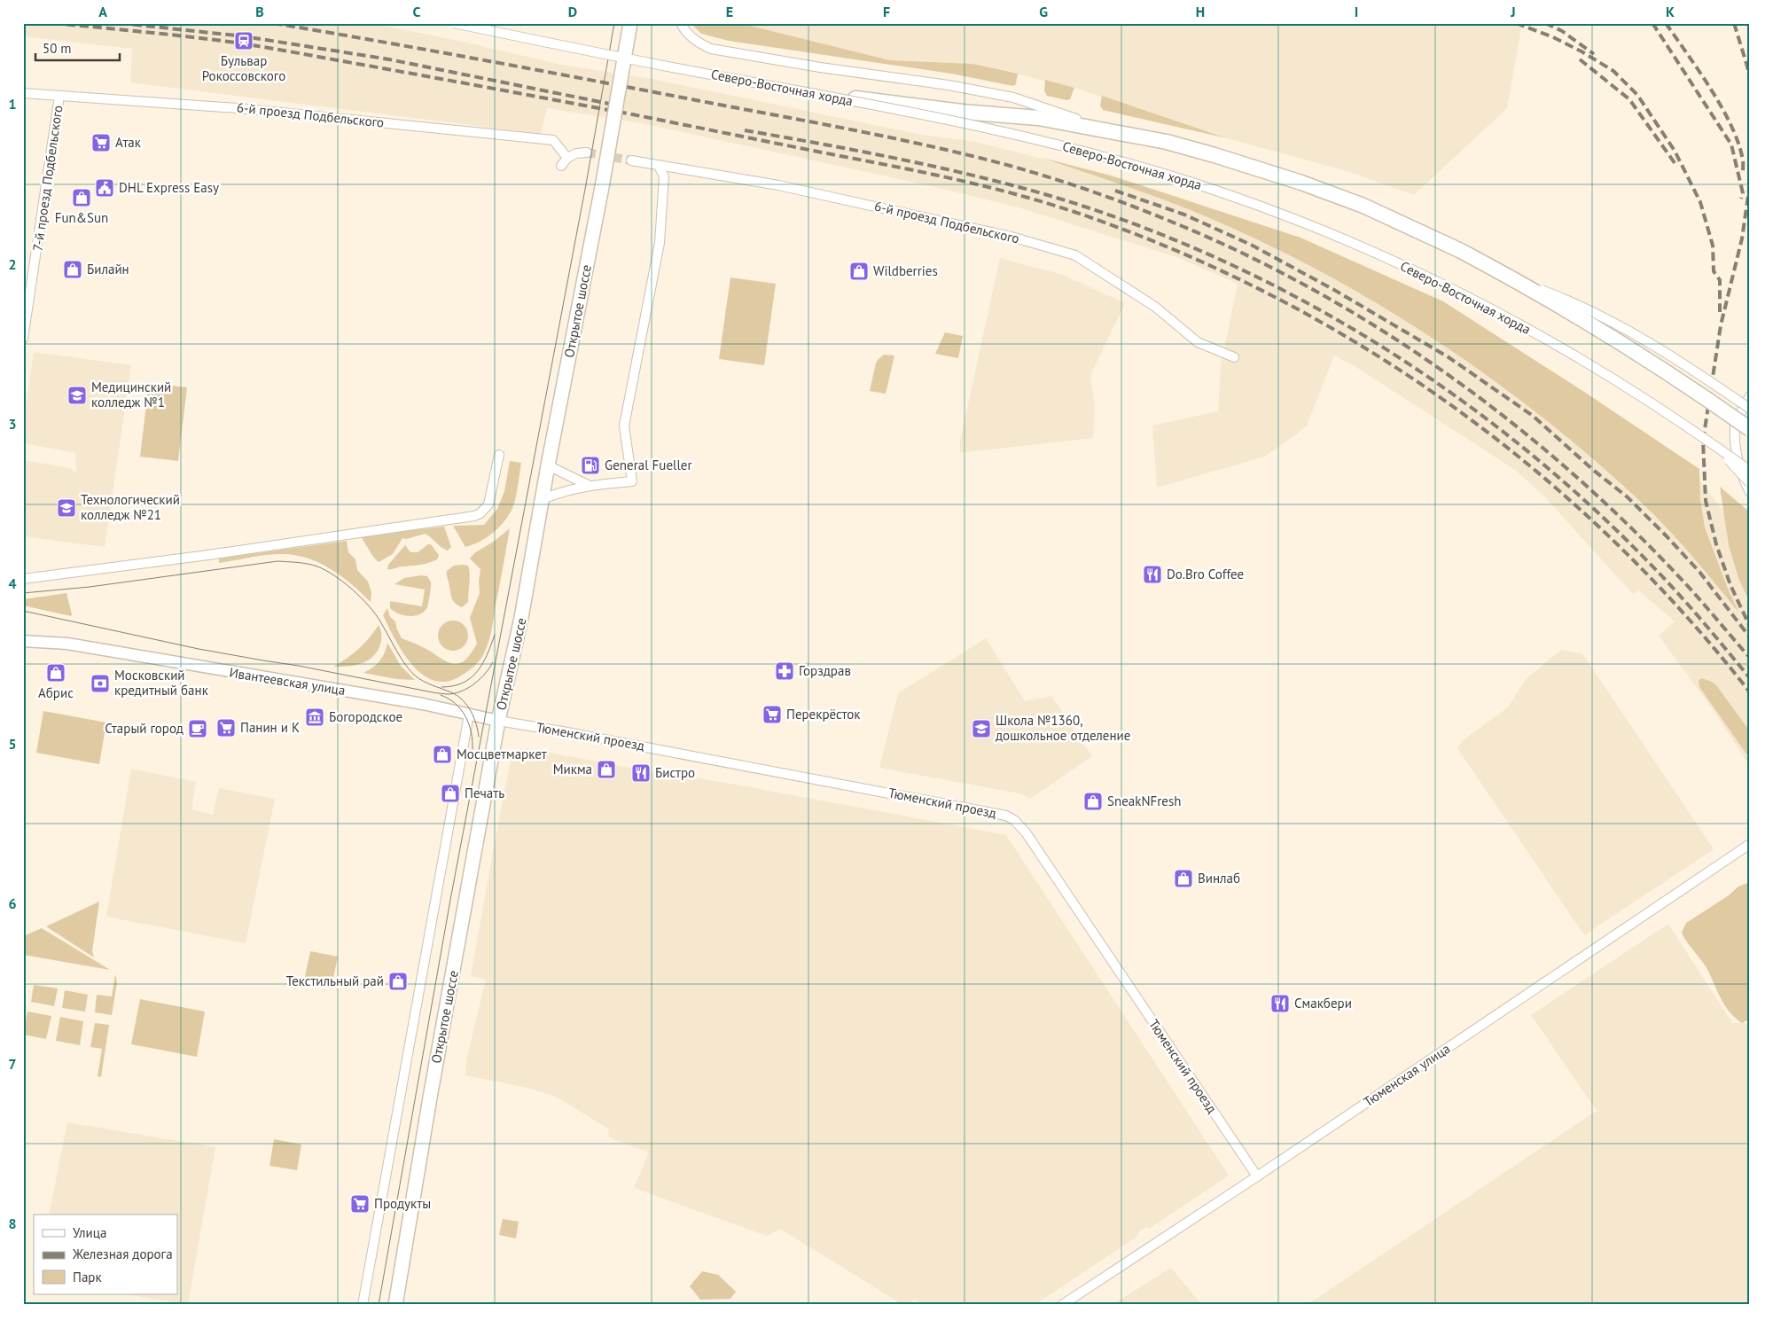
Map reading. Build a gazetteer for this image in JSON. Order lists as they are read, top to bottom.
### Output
{
  "streets": {
    "main road": ["Северо-Восточная хорда", "Открытое шоссе"],
    "street": [
      "6-й проезд Подбельского",
      "7-й проезд Подбельского",
      "Ивантеевская улица",
      "Тюменский проезд",
      "Тюменская улица"
    ]
  },
  "crossings": [
    ["6-й проезд Подбельского", "7-й проезд Подбельского"],
    ["Открытое шоссе", "Ивантеевская улица"],
    ["Открытое шоссе", "Тюменский проезд"],
    ["Ивантеевская улица", "Тюменский проезд"],
    ["Тюменский проезд", "Тюменская улица"]
  ],
  "places": {
    "station": ["Бульвар Рокоссовского"],
    "supermarket": [
      "Атак",
      "Перекрёсток",
      "Панин и К",
      "Продукты"
    ],
    "public building": ["DHL Express Easy"],
    "shop": [
      "Fun&Sun",
      "Билайн",
      "Wildberries",
      "Абрис",
      "Мосцветмаркет",
      "Микма",
      "Печать",
      "SneakNFresh",
      "Винлаб",
      "Текстильный рай"
    ],
    "school or university": ["Медицинский колледж №1", "Технологический колледж №21", "Школа №1360, дошкольное отделение"],
    "fuel station": ["General Fueller"],
    "restaurant": ["Do.Bro Coffee", "Бистро", "Смакбери"],
    "pharmacy": ["Горздрав"],
    "bank": ["Московский кредитный банк"],
    "museum": ["Богородское"],
    "cafe": ["Старый город"]
  },
  "legend": ["Улица", "Железная дорога", "Парк"],
  "scale_bar": "50 m",
  "grid": {
    "columns": [
      "A",
      "B",
      "C",
      "D",
      "E",
      "F",
      "G",
      "H",
      "I",
      "J",
      "K"
    ],
    "rows": [
      "1",
      "2",
      "3",
      "4",
      "5",
      "6",
      "7",
      "8"
    ]
  }
}
